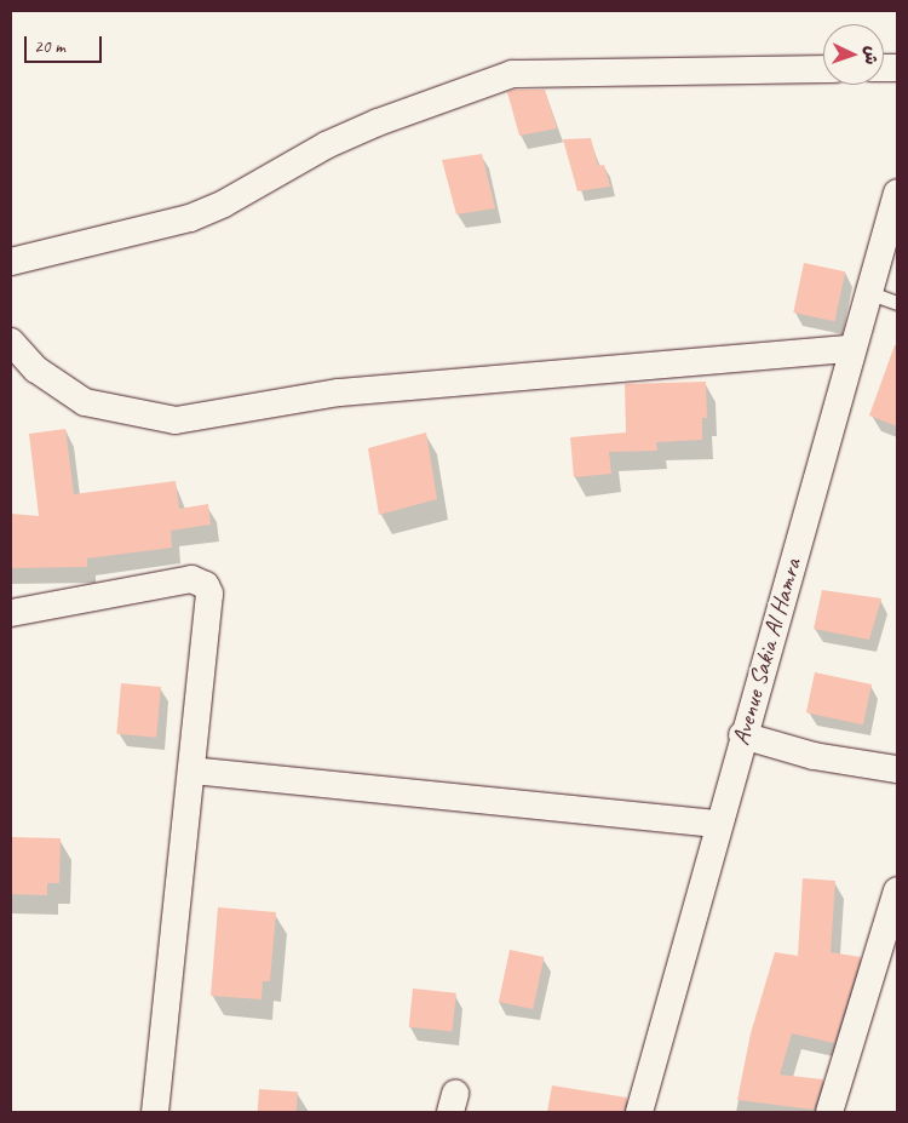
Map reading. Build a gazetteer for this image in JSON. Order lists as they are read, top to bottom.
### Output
{
  "streets": {
    "street": ["Avenue Sakia Al Hamra"]
  },
  "scale_bar": "20 m",
  "north": "right"
}
